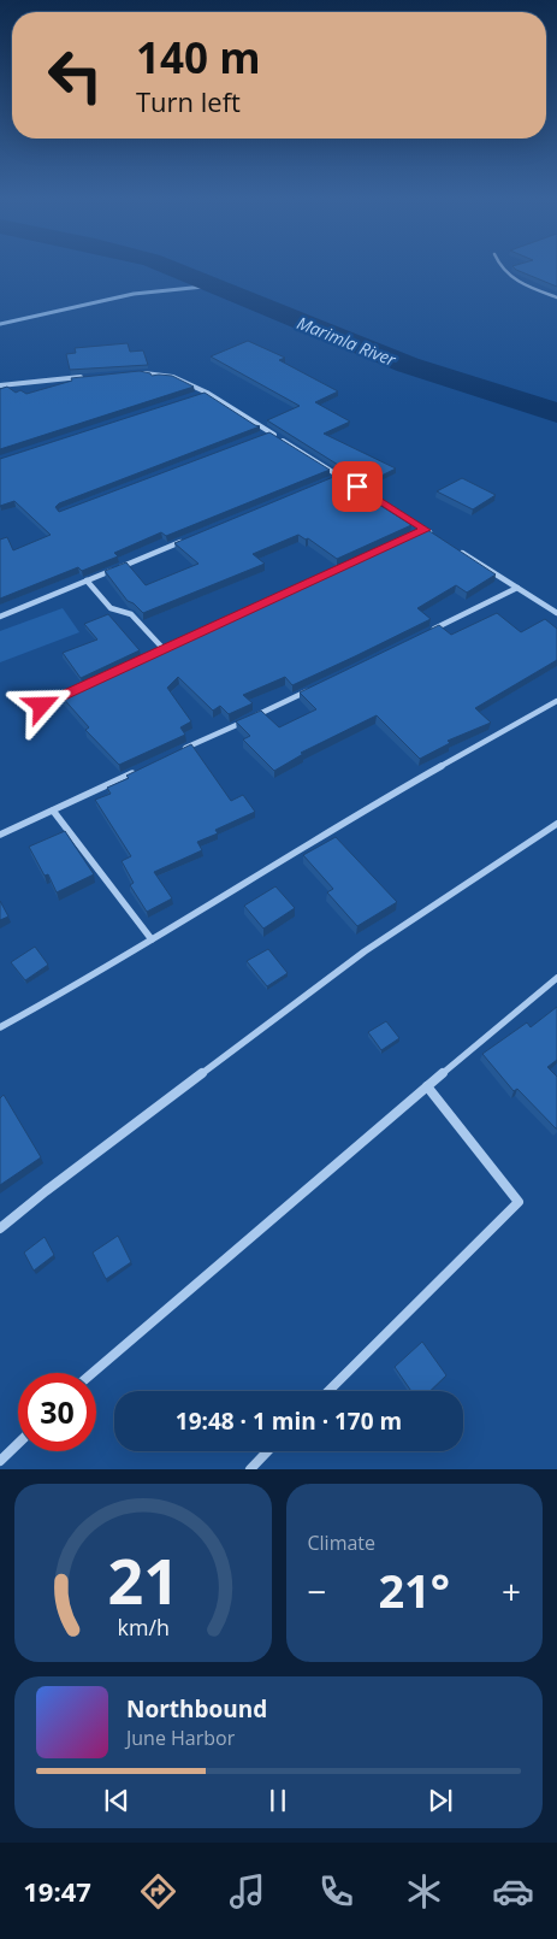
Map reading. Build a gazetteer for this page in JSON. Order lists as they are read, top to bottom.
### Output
{
  "water": ["Marimla River"],
  "page": {
    "turn": ["140 m", "Turn left"],
    "limit": "30",
    "trip": "19:48 · 1 min · 170 m",
    "tile": "Climate",
    "heat": ["−", "21°", "+"],
    "song": ["Northbound", "June Harbor"],
    "tabs": "19:47",
    "gauge": ["21", "km/h"]
  }
}
